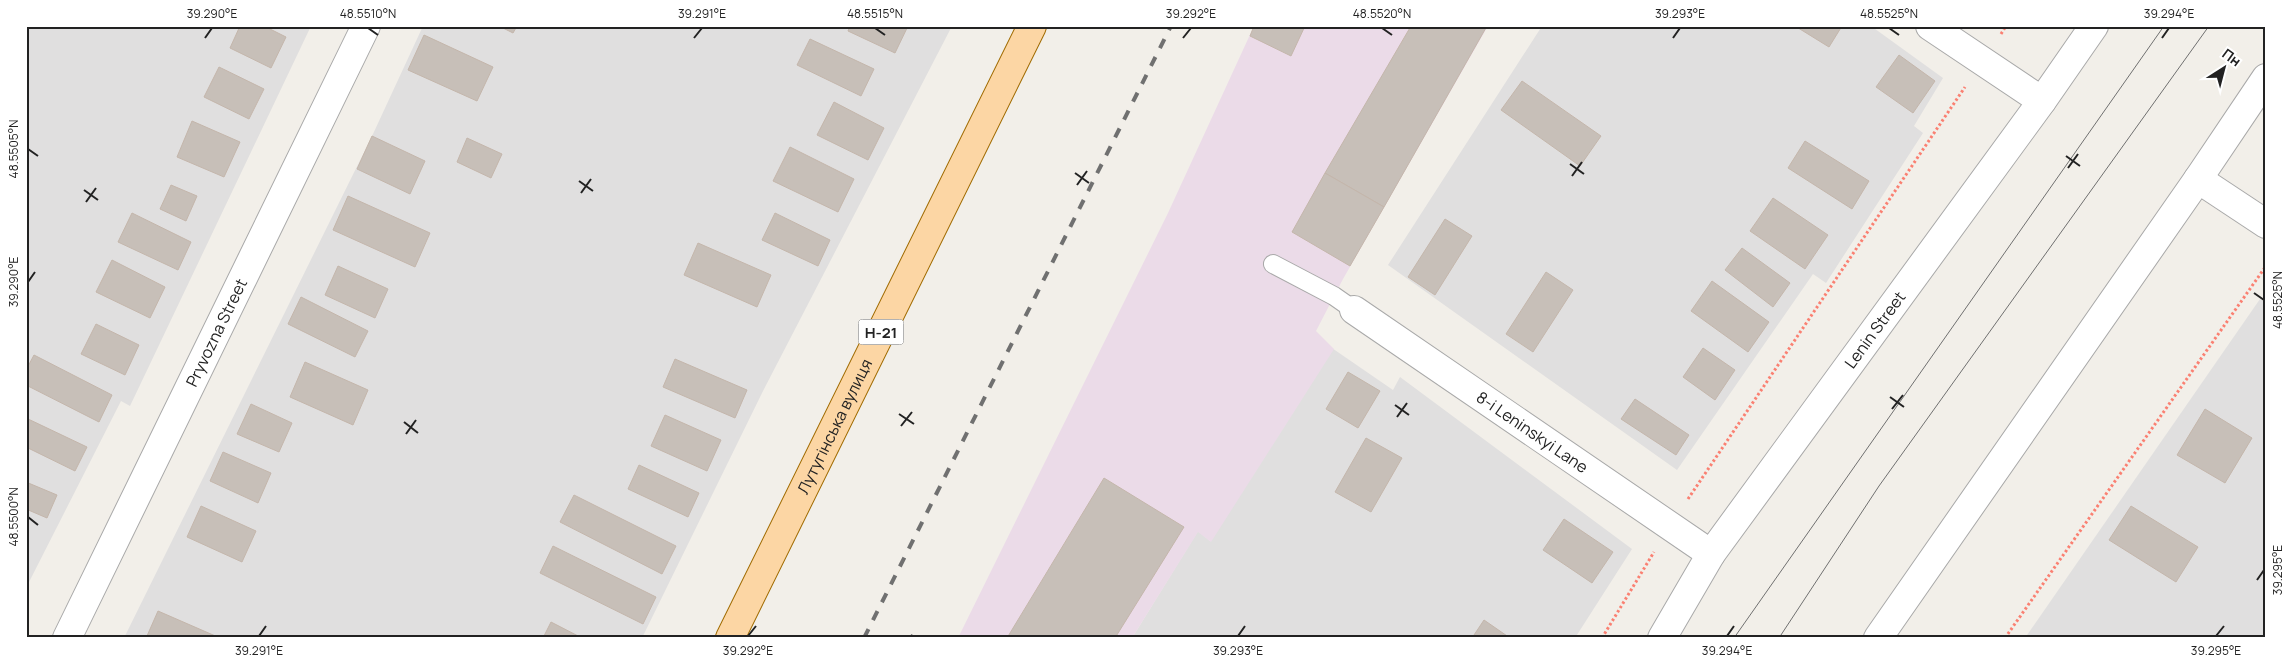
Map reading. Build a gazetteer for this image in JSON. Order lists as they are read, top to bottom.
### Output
{
  "streets": {
    "main road": ["Н-21", "Лутугінська вулиця"],
    "street": ["Lenin Street", "Pryvozna Street", "8-i Leninskyi Lane"]
  },
  "crossings": [
    ["Lenin Street", "8-i Leninskyi Lane"]
  ],
  "north": "top right",
  "coordinates": [
    "39.290°E",
    "48.5510°N",
    "39.291°E",
    "48.5515°N",
    "39.292°E",
    "48.5520°N",
    "39.293°E",
    "48.5525°N",
    "39.294°E",
    "48.5505°N",
    "48.5500°N",
    "39.295°E"
  ]
}
